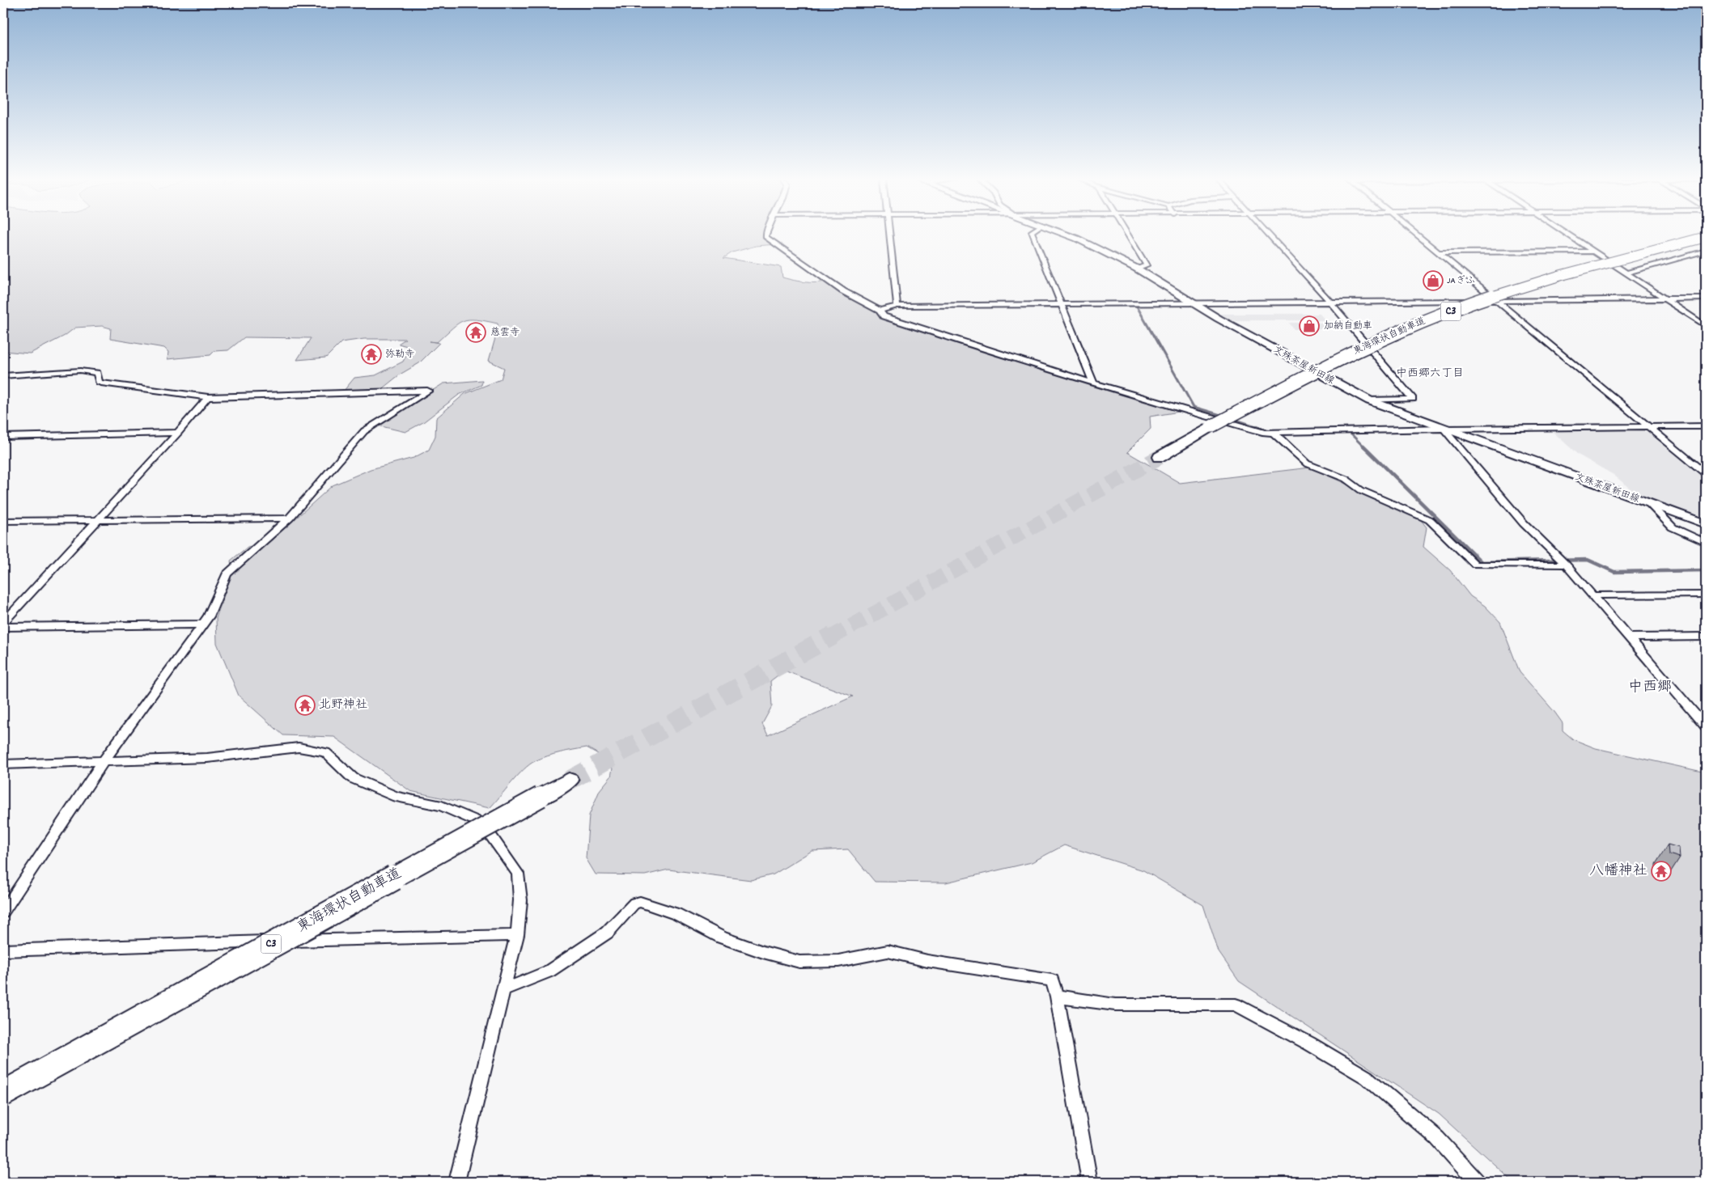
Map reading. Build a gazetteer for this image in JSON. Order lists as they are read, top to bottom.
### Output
{
  "streets": {
    "highway": ["C3", "東海環状自動車道"],
    "main road": ["文殊茶屋新田線"]
  },
  "districts": ["中西郷六丁目", "中西郷"],
  "places": {
    "shop": ["JAぎふ", "加納自動車"],
    "temple": [
      "慈雲寺",
      "弥勒寺",
      "北野神社",
      "八幡神社"
    ]
  }
}
